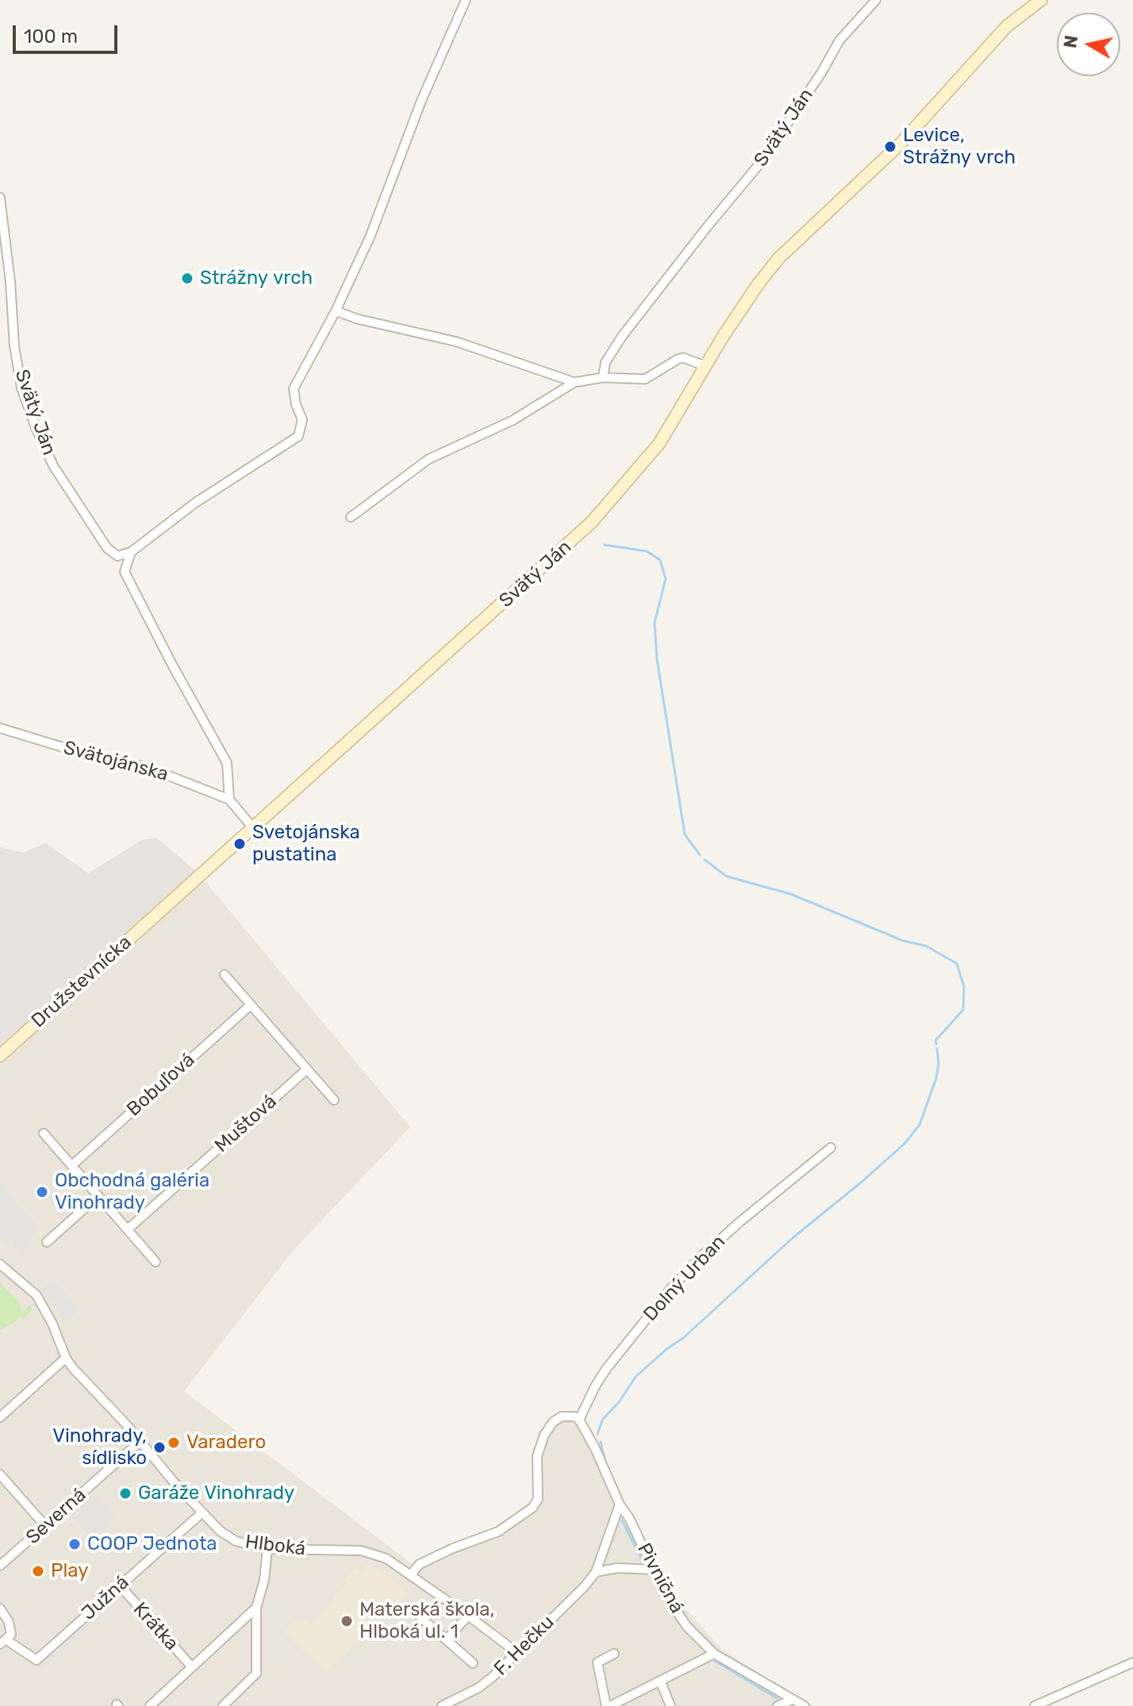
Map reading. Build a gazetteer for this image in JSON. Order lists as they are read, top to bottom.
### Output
{
  "streets": {
    "main road": ["Svätý Ján", "Družstevnícka"],
    "street": [
      "Svätojánska",
      "Bobuľová",
      "Muštová",
      "Dolný Urban",
      "Severná",
      "Hlboká",
      "Pivničná",
      "Južná",
      "Krátka",
      "F. Hečku"
    ]
  },
  "crossings": [
    ["Svätý Ján", "Družstevnícka"],
    ["Severná", "Hlboká"],
    ["Hlboká", "Južná"],
    ["Hlboká", "F. Hečku"],
    ["Pivničná", "F. Hečku"],
    ["Južná", "Krátka"]
  ],
  "places": [
    "Levice, Strážny vrch",
    "Strážny vrch",
    "Svetojánska pustatina",
    "Obchodná galéria Vinohrady",
    "Varadero",
    "Vinohrady, sídlisko",
    "Garáže Vinohrady",
    "COOP Jednota",
    "Play",
    "Materská škola, Hlboká ul. 1"
  ],
  "scale_bar": "100 m",
  "north": "left"
}
